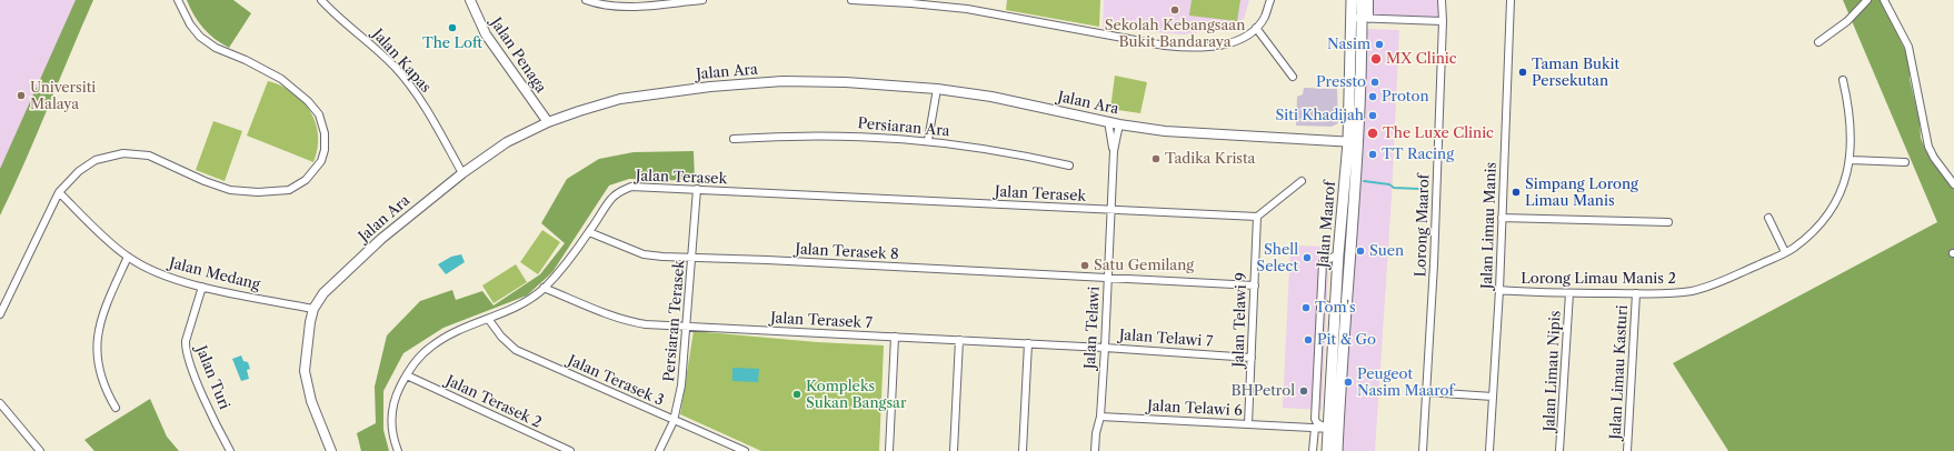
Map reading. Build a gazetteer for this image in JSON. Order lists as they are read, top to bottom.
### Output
{
  "streets": {
    "main road": ["Jalan Maarof"],
    "street": [
      "Jalan Penaga",
      "Jalan Kapas",
      "Jalan Ara",
      "Persiaran Ara",
      "Jalan Terasek",
      "Lorong Maarof",
      "Jalan Limau Manis",
      "Jalan Terasek 8",
      "Jalan Medang",
      "Lorong Limau Manis 2",
      "Jalan Telawi 9",
      "Persiaran Terasek",
      "Jalan Terasek 7",
      "Jalan Telawi",
      "Jalan Telawi 7",
      "Jalan Limau Nipis",
      "Jalan Limau Kasturi",
      "Jalan Turi",
      "Jalan Terasek 3",
      "Jalan Terasek 2",
      "Jalan Telawi 6"
    ]
  },
  "crossings": [
    ["Jalan Penaga", "Jalan Ara"],
    ["Jalan Kapas", "Jalan Ara"],
    ["Jalan Ara", "Persiaran Ara"],
    ["Jalan Ara", "Jalan Maarof"],
    ["Jalan Ara", "Jalan Medang"],
    ["Jalan Ara", "Jalan Telawi"],
    ["Jalan Terasek", "Jalan Terasek 8"],
    ["Jalan Terasek", "Persiaran Terasek"],
    ["Jalan Terasek", "Jalan Terasek 7"],
    ["Jalan Terasek", "Jalan Telawi"],
    ["Jalan Terasek", "Jalan Terasek 3"],
    ["Jalan Terasek", "Jalan Terasek 2"],
    ["Jalan Maarof", "Jalan Telawi 6"],
    ["Jalan Limau Manis", "Lorong Limau Manis 2"],
    ["Jalan Terasek 8", "Jalan Telawi 9"],
    ["Jalan Terasek 8", "Persiaran Terasek"],
    ["Jalan Terasek 8", "Jalan Telawi"],
    ["Jalan Medang", "Jalan Turi"],
    ["Lorong Limau Manis 2", "Jalan Limau Nipis"],
    ["Lorong Limau Manis 2", "Jalan Limau Kasturi"],
    ["Jalan Telawi 9", "Jalan Telawi 7"],
    ["Jalan Telawi 9", "Jalan Telawi 6"],
    ["Persiaran Terasek", "Jalan Terasek 7"],
    ["Persiaran Terasek", "Jalan Terasek 3"],
    ["Jalan Terasek 7", "Jalan Telawi"],
    ["Jalan Terasek 7", "Jalan Telawi 7"],
    ["Jalan Telawi", "Jalan Telawi 7"],
    ["Jalan Telawi", "Jalan Telawi 6"]
  ],
  "places": [
    "Sekolah Kebangsaan Bukit Bandaraya",
    "The Loft",
    "Nasim",
    "MX Clinic",
    "Taman Bukit Persekutan",
    "Pressto",
    "Universiti Malaya",
    "Proton",
    "Siti Khadijah",
    "The Luxe Clinic",
    "TT Racing",
    "Tadika Krista",
    "Simpang Lorong Limau Manis",
    "Suen",
    "Shell Select",
    "Satu Gemilang",
    "Tom's",
    "Pit & Go",
    "Peugeot Nasim Maarof",
    "BHPetrol",
    "Kompleks Sukan Bangsar"
  ]
}
